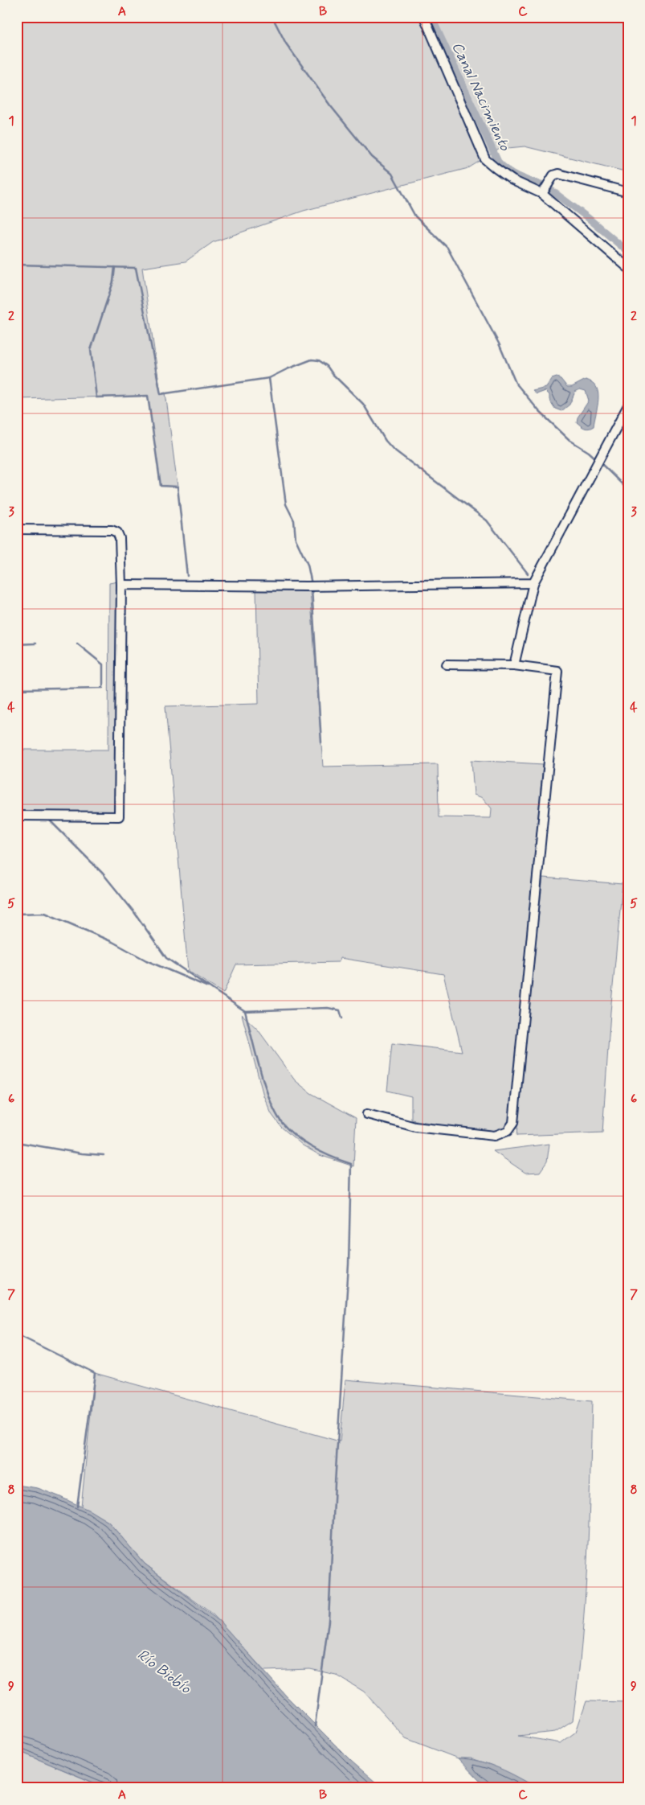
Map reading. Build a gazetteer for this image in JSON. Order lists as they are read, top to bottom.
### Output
{
  "water": ["Canal Nacimiento", "Río Biobío"],
  "grid": {
    "columns": ["A", "B", "C"],
    "rows": [
      "1",
      "2",
      "3",
      "4",
      "5",
      "6",
      "7",
      "8",
      "9"
    ]
  }
}
